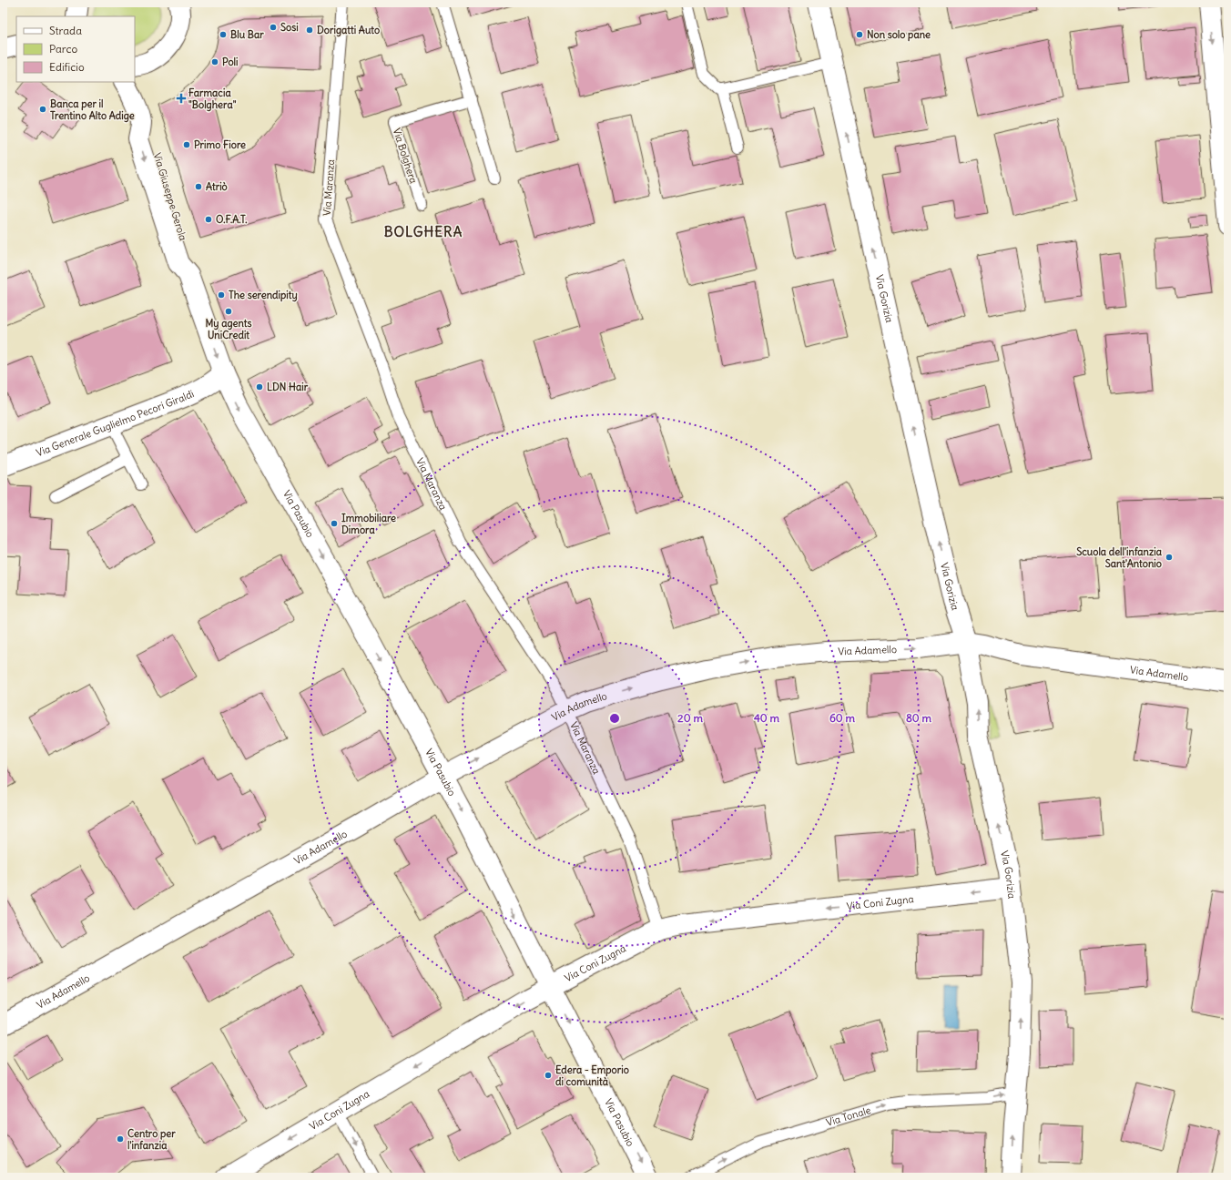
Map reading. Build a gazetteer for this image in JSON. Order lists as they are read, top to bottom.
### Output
{
  "streets": {
    "street": [
      "Via Giuseppe Gerola",
      "Via Gorizia",
      "Via Generale Guglielmo Pecori Giraldi",
      "Via Pasubio",
      "Via Adamello",
      "Via Coni Zugna"
    ],
    "lane": ["Via Bolghera", "Via Maranza", "Via Tonale"]
  },
  "crossings": [
    ["Via Maranza", "Via Adamello"],
    ["Via Maranza", "Via Coni Zugna"],
    ["Via Giuseppe Gerola", "Via Generale Guglielmo Pecori Giraldi"],
    ["Via Giuseppe Gerola", "Via Pasubio"],
    ["Via Gorizia", "Via Adamello"],
    ["Via Gorizia", "Via Coni Zugna"],
    ["Via Gorizia", "Via Tonale"],
    ["Via Generale Guglielmo Pecori Giraldi", "Via Pasubio"],
    ["Via Pasubio", "Via Adamello"],
    ["Via Pasubio", "Via Coni Zugna"]
  ],
  "one_way": [
    "Via Giuseppe Gerola",
    "Via Gorizia",
    "Via Pasubio",
    "Via Adamello",
    "Via Coni Zugna",
    "Via Tonale"
  ],
  "districts": ["BOLGHERA"],
  "places": {
    "other": [
      "Sosi",
      "Dorigatti Auto",
      "Blu Bar",
      "Non solo pane",
      "Poli",
      "Banca per il Trentino Alto Adige",
      "Primo Fiore",
      "Atriò",
      "O.F.A.T.",
      "The serendipity",
      "My agents UniCredit",
      "LDN Hair",
      "Immobiliare Dimora",
      "Scuola dell'infanzia Sant'Antonio",
      "Edera - Emporio di comunità",
      "Centro per l'infanzia"
    ],
    "health": ["Farmacia \"Bolghera\""]
  },
  "legend": ["Strada", "Parco", "Edificio"],
  "rings": [
    "20 m",
    "40 m",
    "60 m",
    "80 m"
  ]
}
